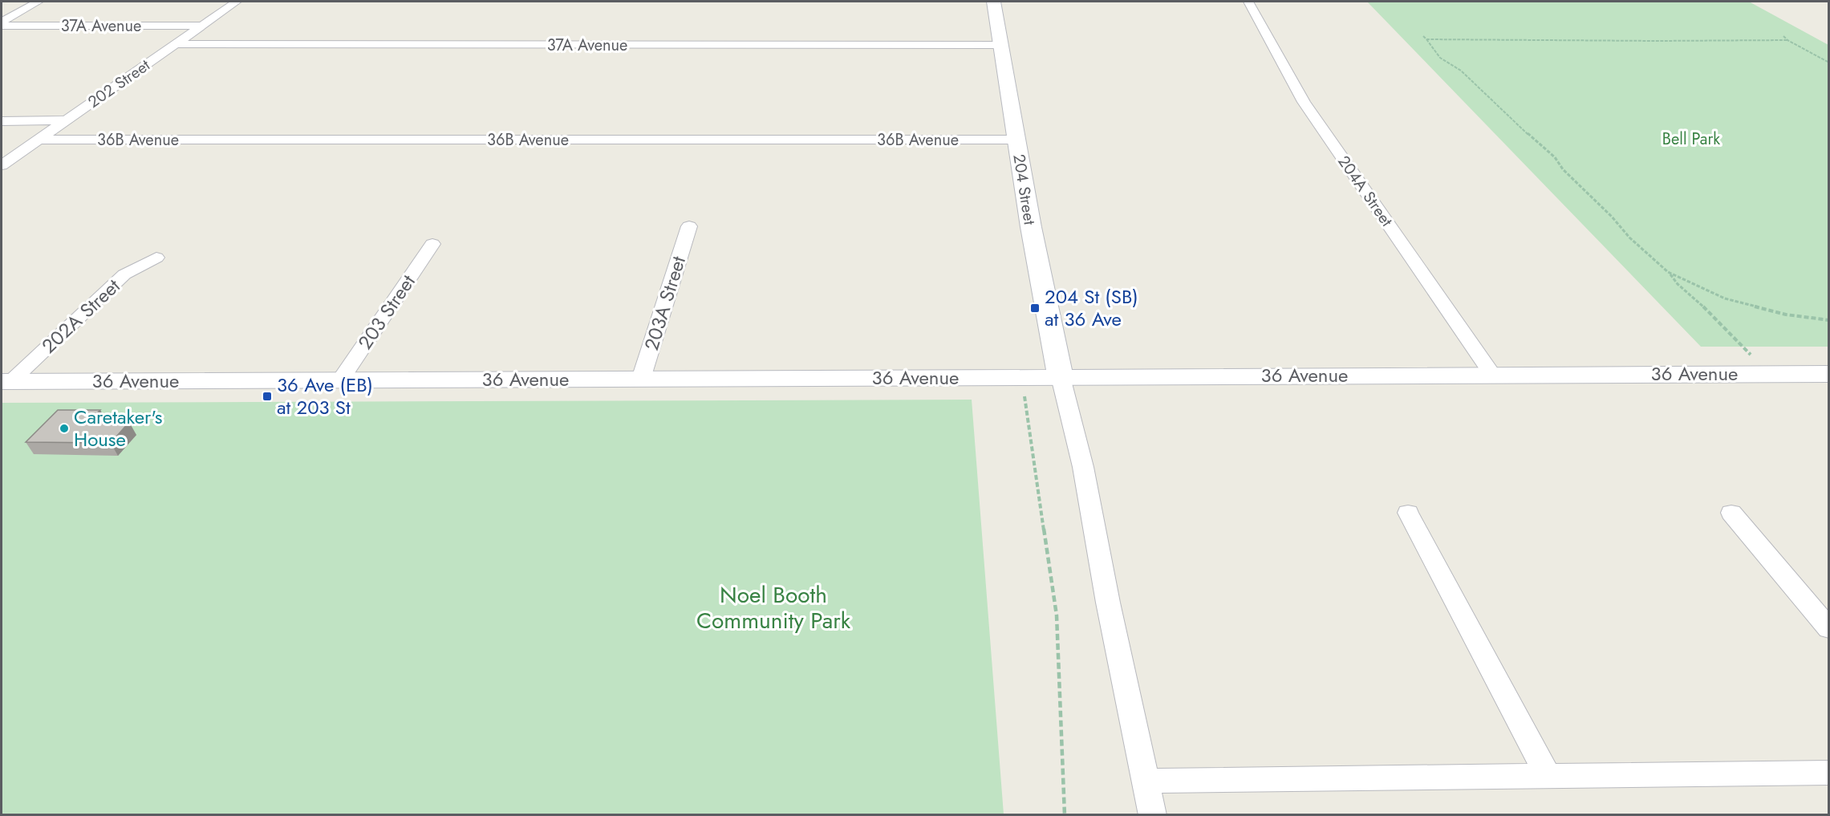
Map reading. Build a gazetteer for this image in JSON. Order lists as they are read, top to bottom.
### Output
{
  "streets": {
    "main road": ["204 Street", "36 Avenue"],
    "street": [
      "37A Avenue",
      "202 Street",
      "36B Avenue",
      "204A Street",
      "203A Street",
      "203 Street",
      "202A Street"
    ]
  },
  "crossings": [
    ["37A Avenue", "202 Street"],
    ["37A Avenue", "204 Street"],
    ["202 Street", "36B Avenue"],
    ["36B Avenue", "204 Street"],
    ["204 Street", "36 Avenue"],
    ["204A Street", "36 Avenue"],
    ["203A Street", "36 Avenue"],
    ["203 Street", "36 Avenue"],
    ["202A Street", "36 Avenue"]
  ],
  "parks": ["Bell Park", "Noel Booth Community Park"],
  "places": {
    "transit": ["204 St (SB) at 36 Ave", "36 Ave (EB) at 203 St"],
    "other": ["Caretaker's House"]
  }
}
